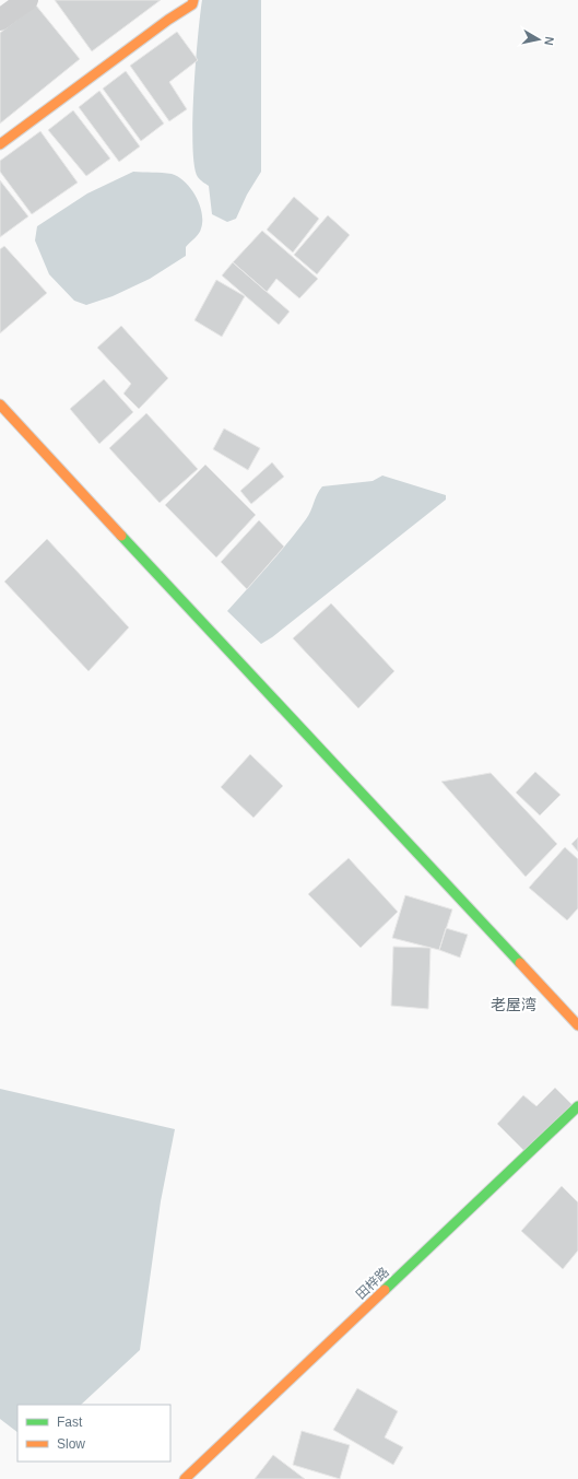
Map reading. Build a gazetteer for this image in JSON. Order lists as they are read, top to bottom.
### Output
{
  "streets": {
    "main road": ["田梓路"]
  },
  "districts": ["老屋湾"],
  "legend": ["Fast", "Slow"],
  "north": "right"
}
